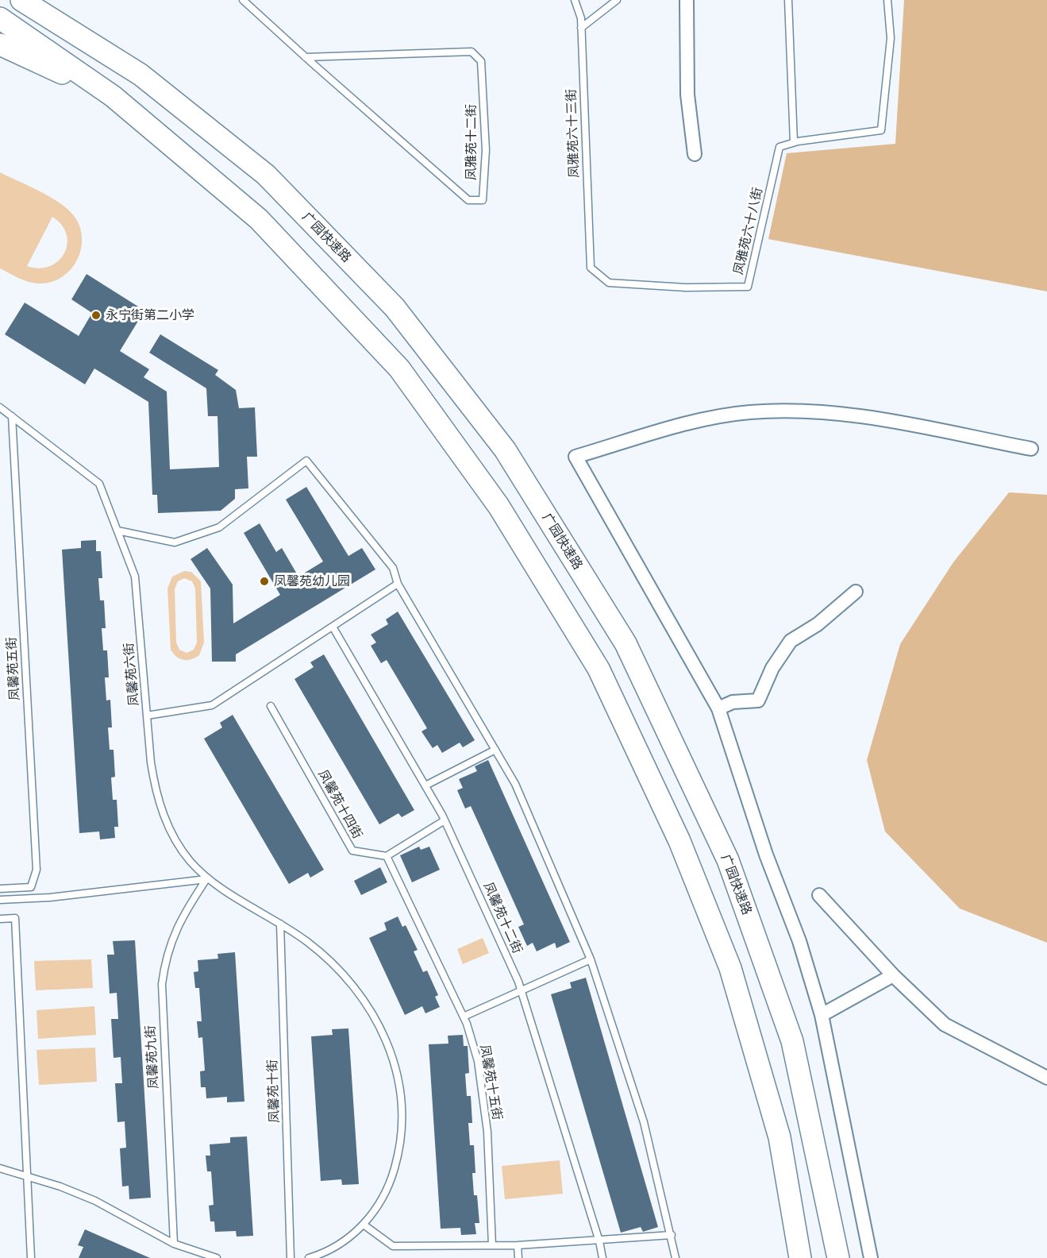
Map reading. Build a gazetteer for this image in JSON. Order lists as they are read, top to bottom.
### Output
{
  "streets": {
    "highway": ["广园快速路"],
    "lane": [
      "凤雅苑六十三街",
      "凤雅苑十二街",
      "凤雅苑六十八街",
      "凤馨苑五街",
      "凤馨苑六街",
      "凤馨苑十四街",
      "凤馨苑十二街",
      "凤馨苑九街",
      "凤馨苑十五街",
      "凤馨苑十街"
    ]
  },
  "crossings": [
    ["凤雅苑六十三街", "凤雅苑六十八街"],
    ["凤馨苑五街", "凤馨苑六街"],
    ["凤馨苑六街", "凤馨苑九街"],
    ["凤馨苑六街", "凤馨苑十街"],
    ["凤馨苑十四街", "凤馨苑十五街"]
  ],
  "places": ["永宁街第二小学", "凤馨苑幼儿园"]
}
